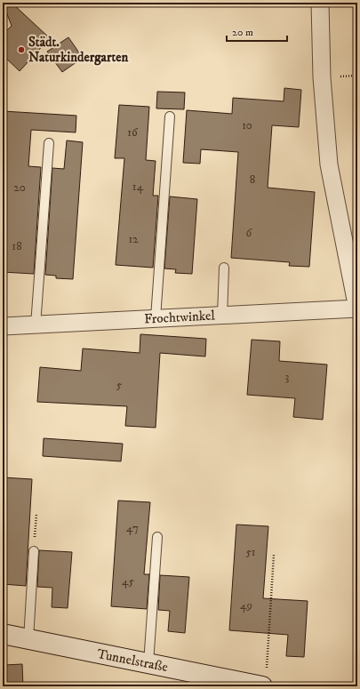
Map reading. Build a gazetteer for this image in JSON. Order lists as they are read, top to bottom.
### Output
{
  "streets": {
    "street": ["Frochtwinkel", "Tunnelstraße"]
  },
  "places": ["Städt. Naturkindergarten"],
  "house_numbers": [
    "10",
    "16",
    "8",
    "14",
    "20",
    "6",
    "12",
    "18",
    "3",
    "5",
    "47",
    "51",
    "45",
    "49"
  ],
  "scale_bar": "20 m"
}
